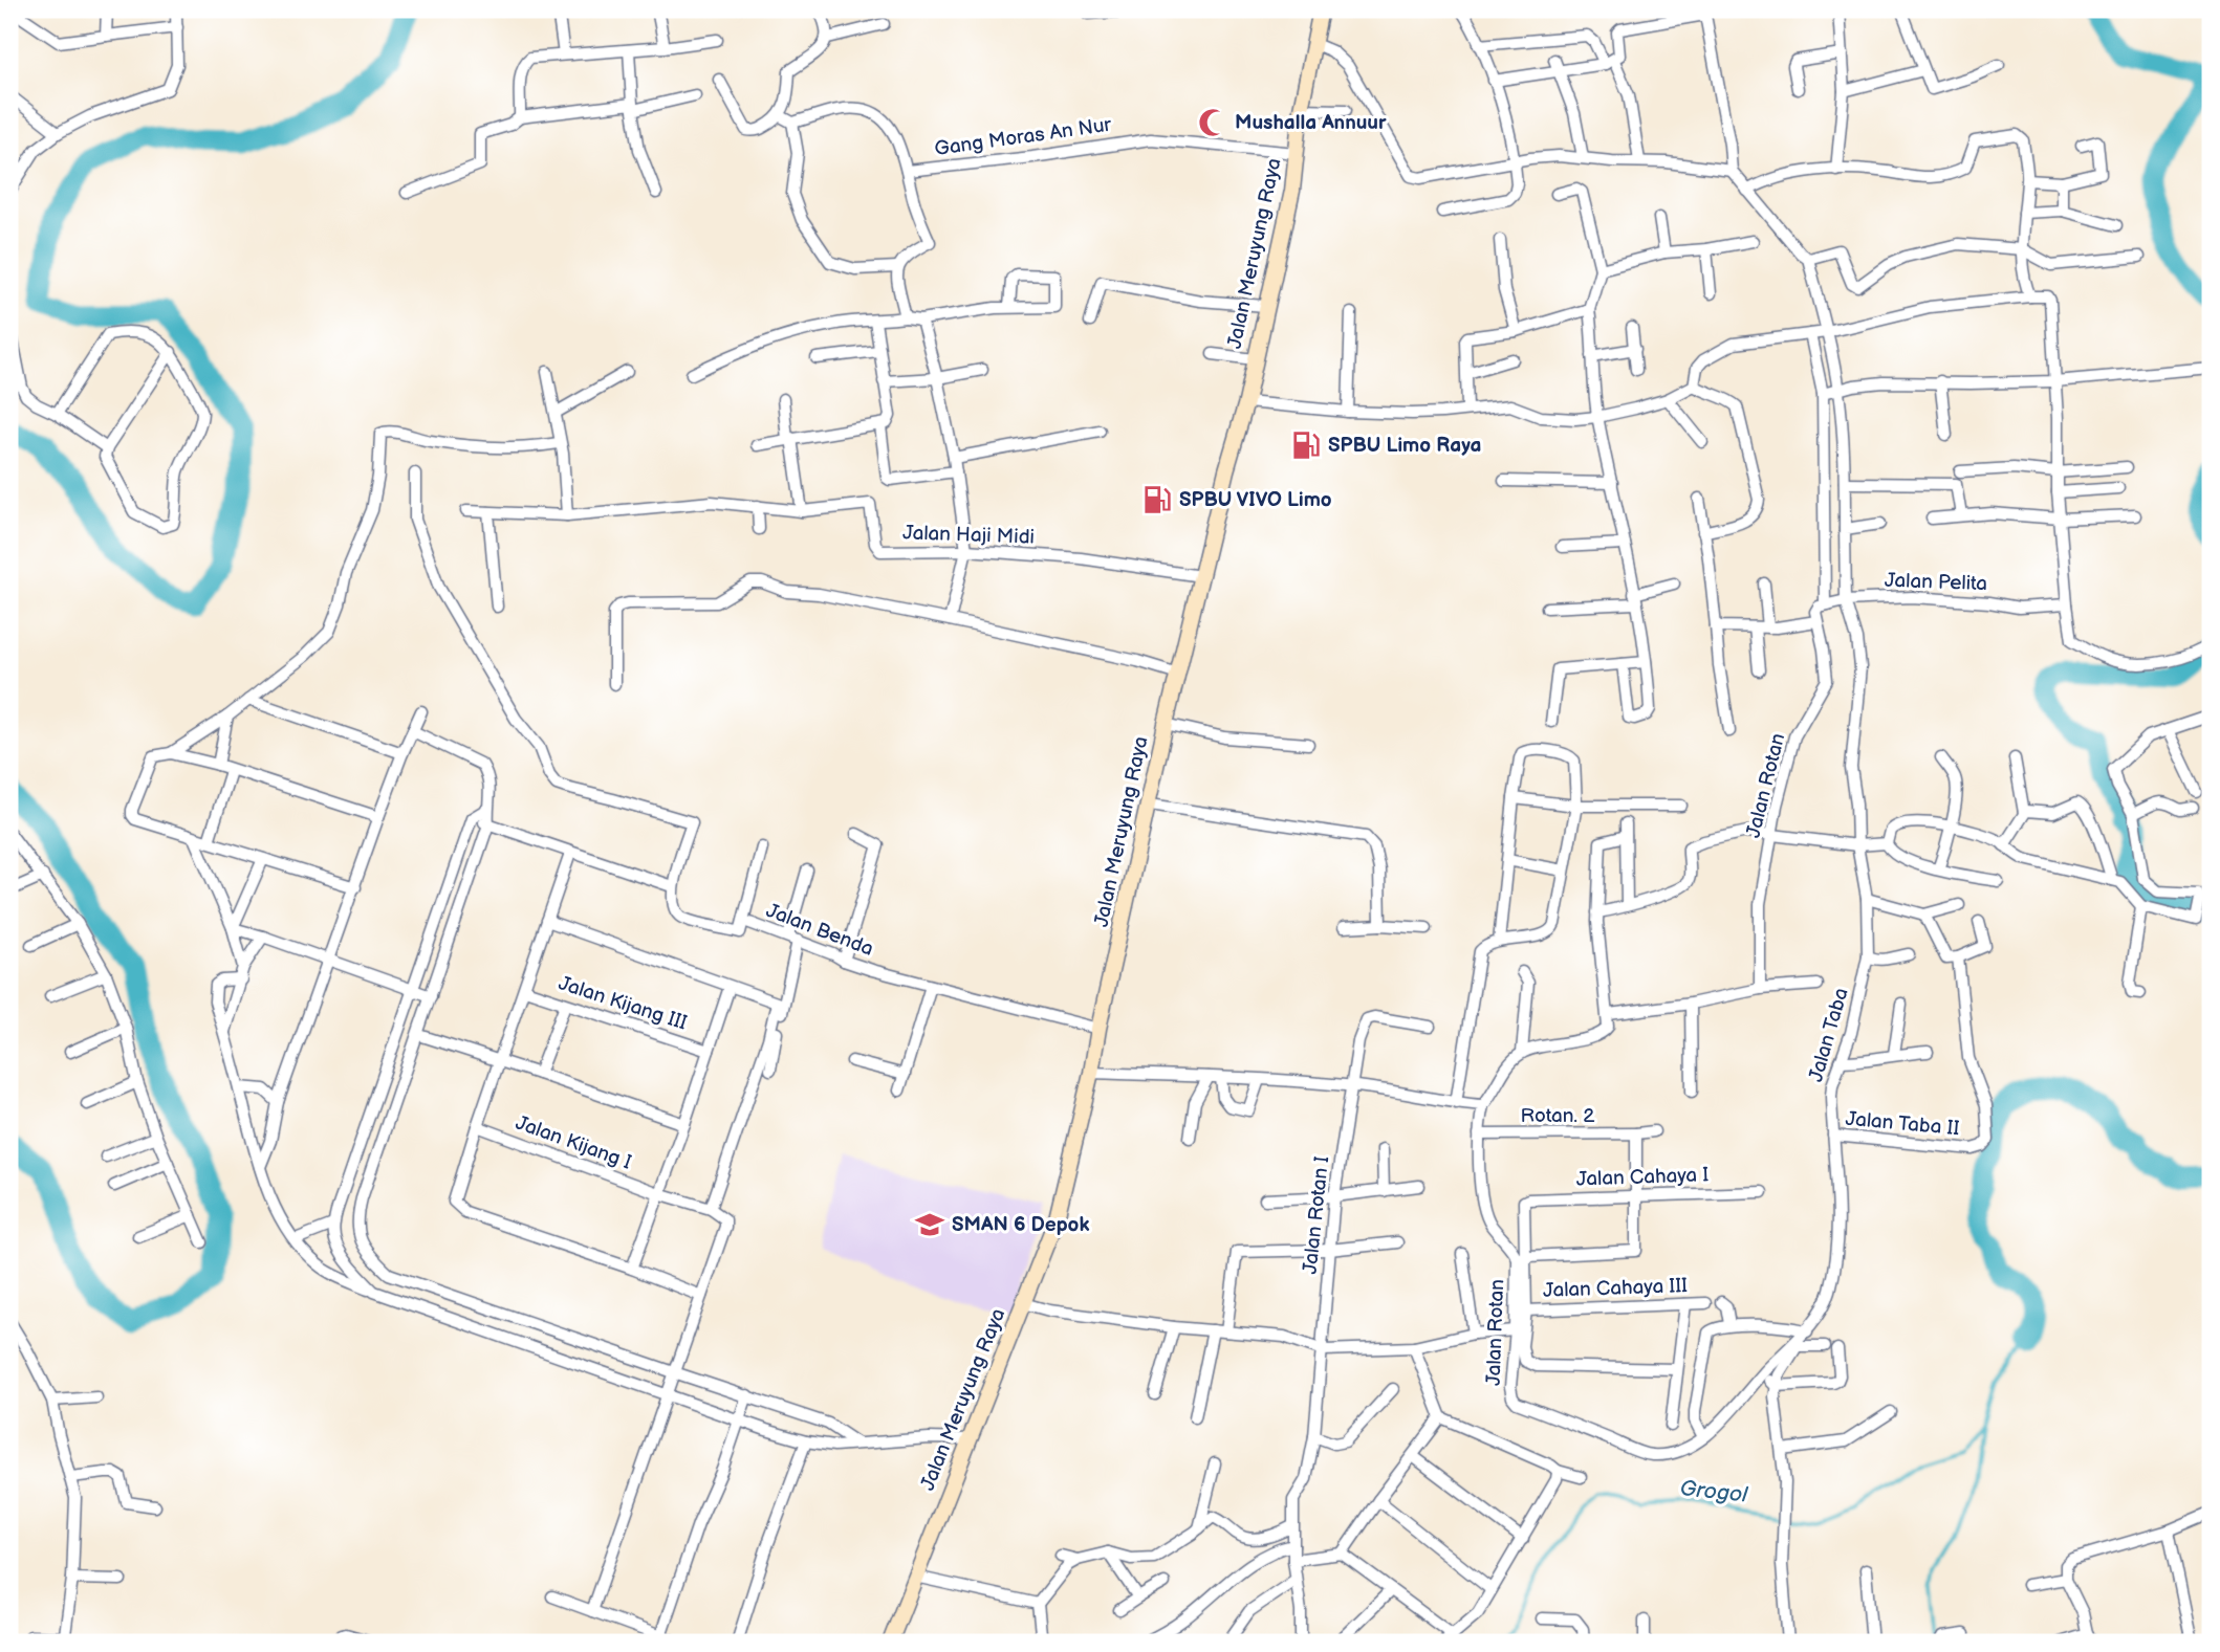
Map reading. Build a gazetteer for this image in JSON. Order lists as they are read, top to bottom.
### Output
{
  "streets": {
    "main road": ["Jalan Meruyung Raya"],
    "street": [
      "Gang Moras An Nur",
      "Jalan Haji Midi",
      "Jalan Pelita",
      "Jalan Rotan",
      "Jalan Benda",
      "Jalan Kijang III",
      "Jalan Taba",
      "Rotan. 2",
      "Jalan Taba II",
      "Jalan Kijang I",
      "Jalan Cahaya I",
      "Jalan Rotan I",
      "Jalan Cahaya III"
    ]
  },
  "crossings": [
    ["Gang Moras An Nur", "Jalan Meruyung Raya"],
    ["Jalan Meruyung Raya", "Jalan Haji Midi"],
    ["Jalan Meruyung Raya", "Jalan Benda"],
    ["Jalan Pelita", "Jalan Taba"],
    ["Jalan Rotan", "Jalan Taba"],
    ["Jalan Rotan", "Rotan. 2"],
    ["Jalan Rotan", "Jalan Taba II"],
    ["Jalan Taba", "Jalan Taba II"]
  ],
  "water": ["Grogol"],
  "places": {
    "mosque": ["Mushalla Annuur"],
    "fuel station": ["SPBU Limo Raya", "SPBU VIVO Limo"],
    "school or university": ["SMAN 6 Depok"]
  }
}
